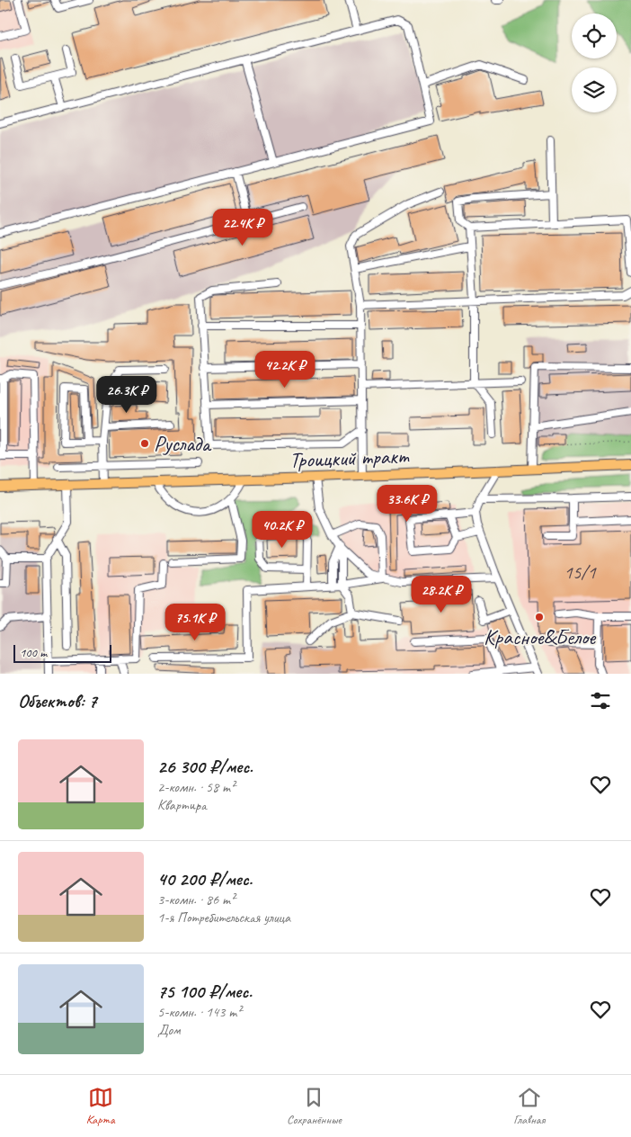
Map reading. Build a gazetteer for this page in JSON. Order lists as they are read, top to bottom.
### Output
{
  "streets": {
    "main road": ["Троицкий тракт"]
  },
  "places": ["Руслада", "Красное&Белое"],
  "house_numbers": ["15/1"],
  "scale_bar": "100 m",
  "page": {
    "price": [
      "22.4K ₽",
      "42.2K ₽",
      "26.3K ₽",
      "33.6K ₽",
      "40.2K ₽",
      "28.2K ₽",
      "75.1K ₽"
    ],
    "scale": "100 m",
    "heading": "Объектов: 7",
    "list": [
      {
        "name": "26 300 ₽/мес.",
        "note": "2-комн. · 58 m² · Квартира"
      },
      {
        "name": "40 200 ₽/мес.",
        "note": "3-комн. · 86 m² · 1-я Потребительская улица"
      },
      {
        "name": "75 100 ₽/мес.",
        "note": "5-комн. · 143 m² · Дом"
      }
    ],
    "tabs": ["Карта", "Сохранённые", "Главная"]
  }
}
